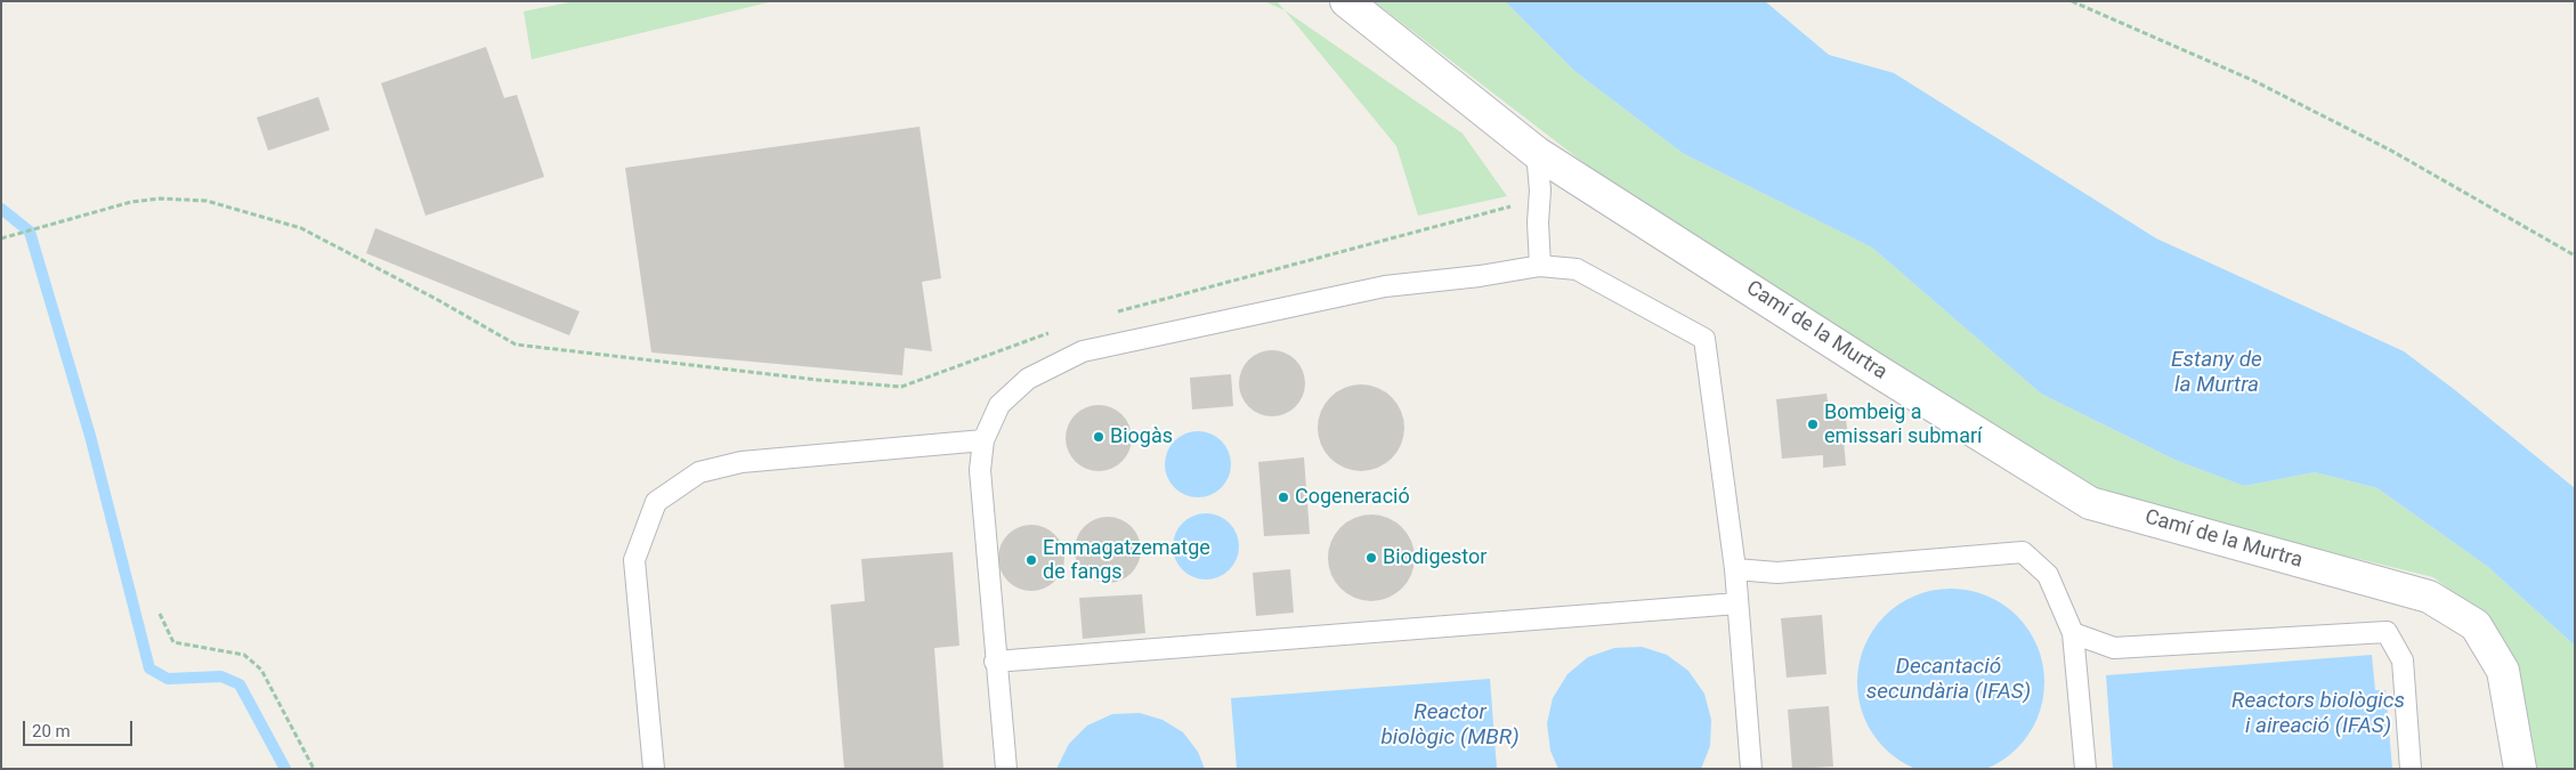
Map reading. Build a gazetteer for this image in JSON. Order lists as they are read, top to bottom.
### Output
{
  "streets": {
    "street": ["Camí de la Murtra"]
  },
  "water": [
    "Estany de la Murtra",
    "Decantació secundària (IFAS)",
    "Reactors biològics i aireació (IFAS)",
    "Reactor biològic (MBR)"
  ],
  "places": [
    "Bombeig a emissari submarí",
    "Biogàs",
    "Cogeneració",
    "Biodigestor",
    "Emmagatzematge de fangs"
  ],
  "scale_bar": "20 m"
}
